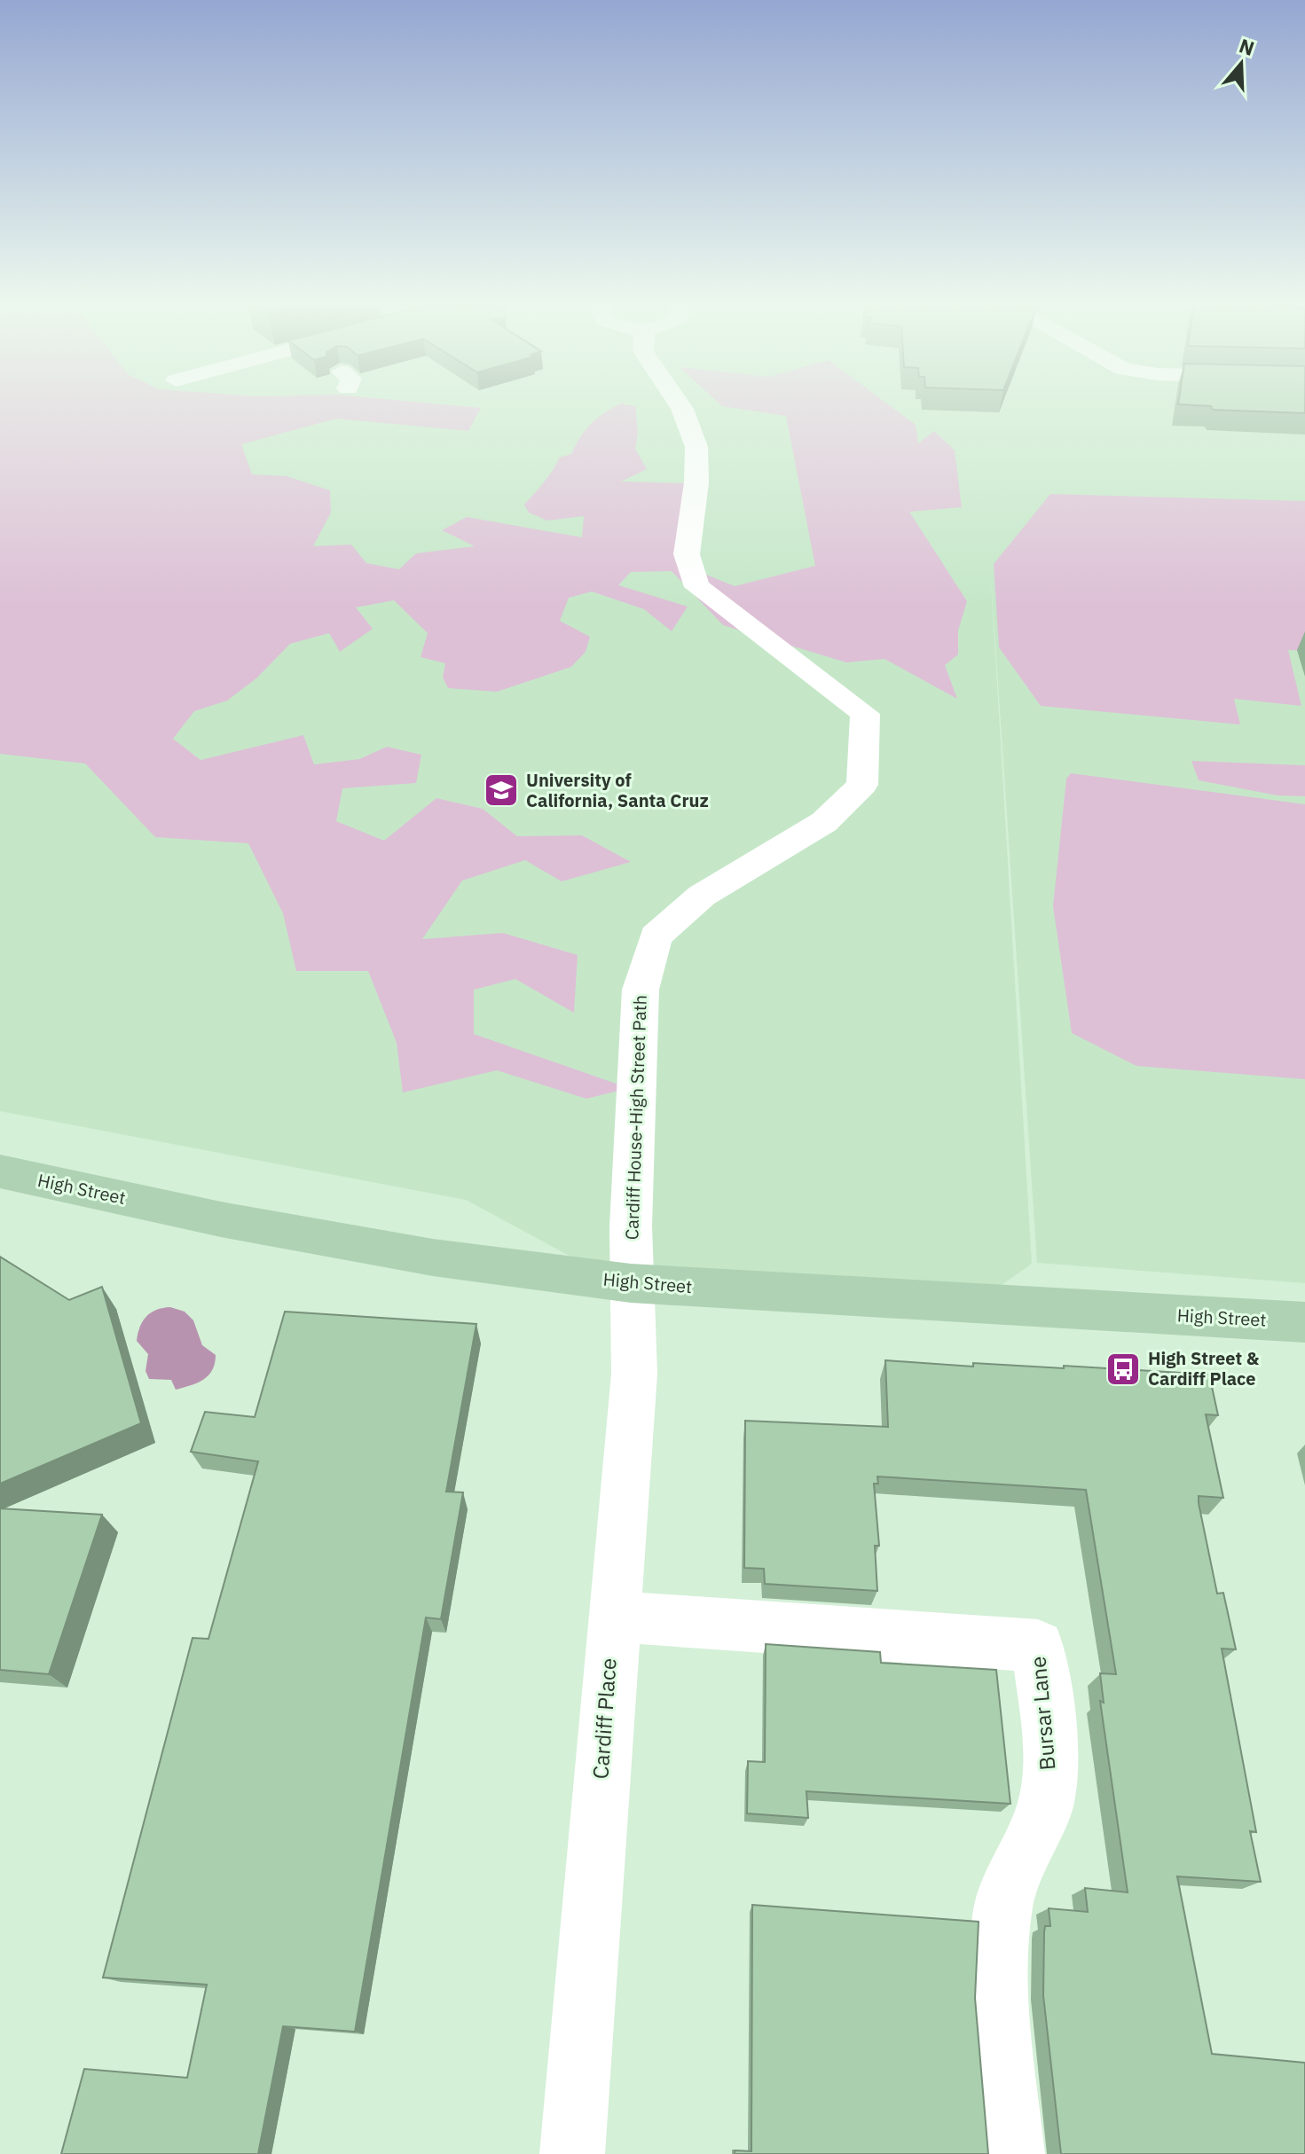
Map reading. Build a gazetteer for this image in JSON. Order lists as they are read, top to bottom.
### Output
{
  "streets": {
    "main road": ["High Street"],
    "street": ["Cardiff House-High Street Path", "Bursar Lane", "Cardiff Place"]
  },
  "crossings": [
    ["Cardiff House-High Street Path", "High Street"],
    ["Cardiff House-High Street Path", "Cardiff Place"],
    ["High Street", "Cardiff Place"],
    ["Bursar Lane", "Cardiff Place"]
  ],
  "places": {
    "school or university": ["University of California, Santa Cruz"],
    "bus stop": ["High Street & Cardiff Place"]
  },
  "north": "top"
}
